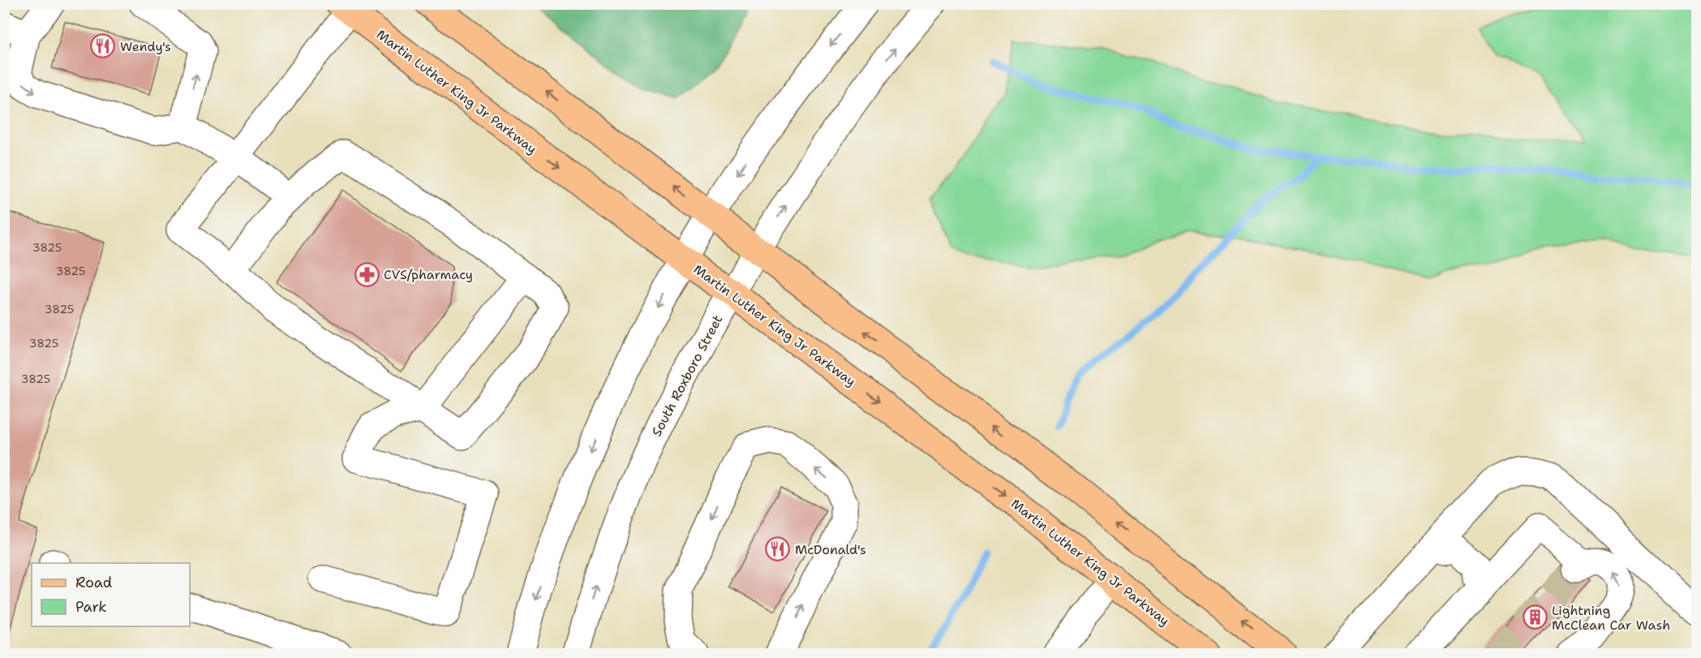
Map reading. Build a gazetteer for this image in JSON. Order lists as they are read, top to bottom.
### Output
{
  "streets": {
    "main road": ["Martin Luther King Jr Parkway"],
    "street": ["South Roxboro Street"]
  },
  "crossings": [
    ["Martin Luther King Jr Parkway", "South Roxboro Street"]
  ],
  "places": {
    "restaurant": ["Wendy's", "McDonald's"],
    "pharmacy": ["CVS/pharmacy"],
    "building": ["Lightning McClean Car Wash"]
  },
  "house_numbers": [
    "3825",
    "3825",
    "3825",
    "3825",
    "3825"
  ],
  "legend": ["Road", "Park"]
}
